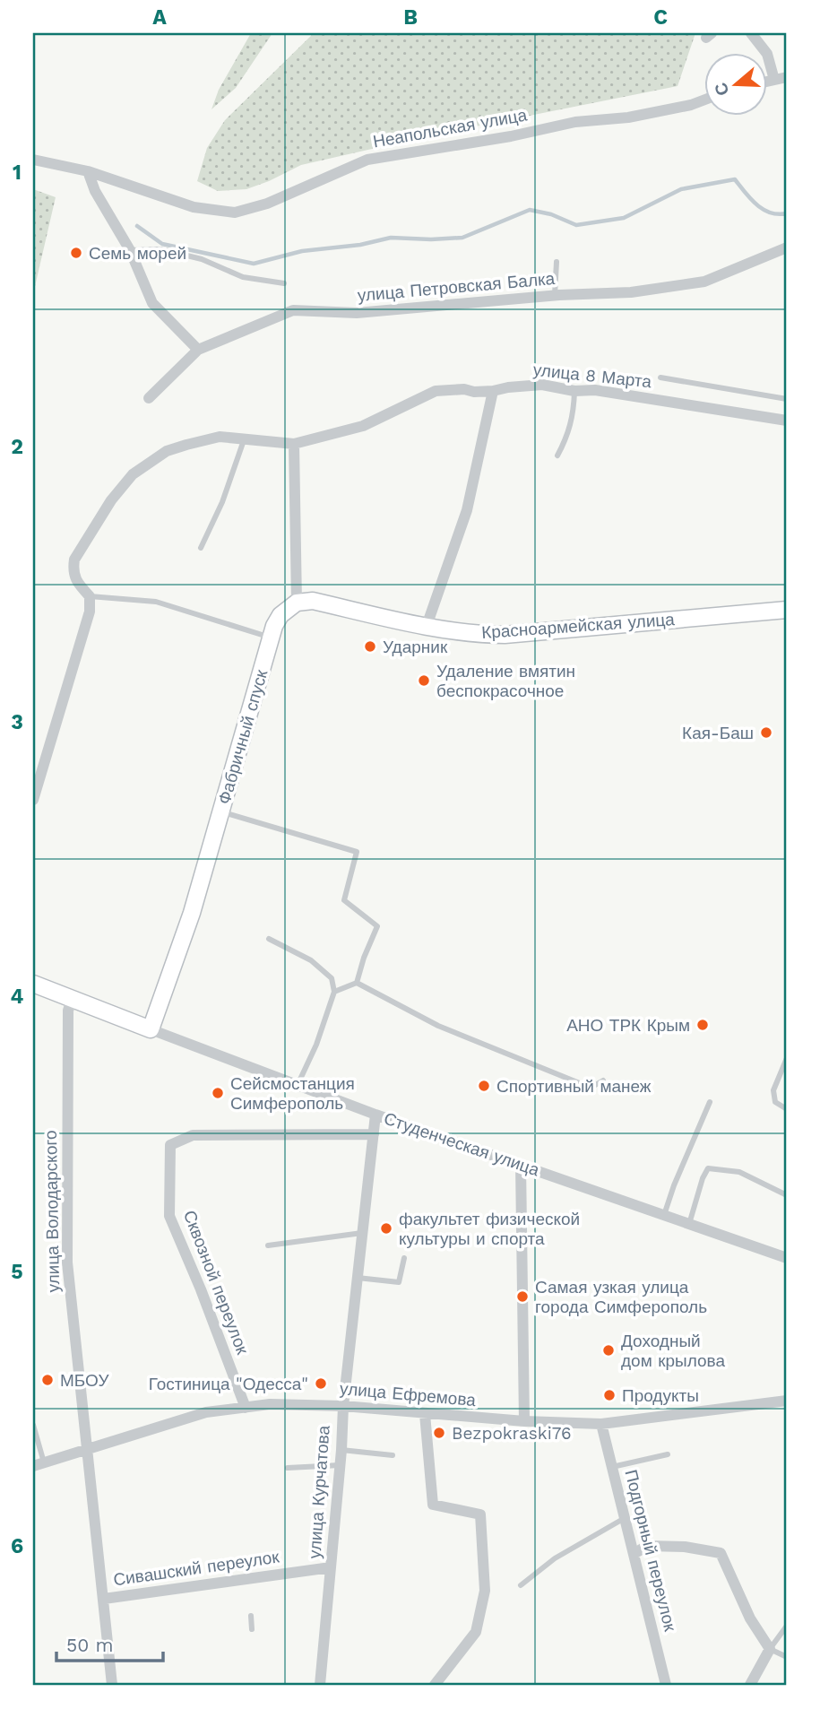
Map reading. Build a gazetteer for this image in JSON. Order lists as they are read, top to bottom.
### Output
{
  "streets": {
    "main road": ["Красноармейская улица", "Фабричный спуск", "Студенческая улица"],
    "street": [
      "Неапольская улица",
      "улица Петровская Балка",
      "улица 8 Марта",
      "улица Володарского",
      "Сквозной переулок",
      "улица Ефремова",
      "улица Курчатова",
      "Подгорный переулок",
      "Сивашский переулок"
    ]
  },
  "crossings": [
    ["Красноармейская улица", "Фабричный спуск"],
    ["Фабричный спуск", "Студенческая улица"],
    ["Студенческая улица", "улица Володарского"],
    ["Студенческая улица", "улица Курчатова"],
    ["улица Володарского", "улица Ефремова"],
    ["улица Володарского", "Сивашский переулок"],
    ["Сквозной переулок", "улица Ефремова"],
    ["Сквозной переулок", "улица Курчатова"],
    ["улица Ефремова", "улица Курчатова"],
    ["улица Ефремова", "Подгорный переулок"],
    ["улица Курчатова", "Сивашский переулок"]
  ],
  "places": [
    "Семь морей",
    "Ударник",
    "Удаление вмятин беспокрасочное",
    "Кая-Баш",
    "АНО ТРК Крым",
    "Спортивный манеж",
    "Сейсмостанция Симферополь",
    "факультет физической культуры и спорта",
    "Самая узкая улица города Симферополь",
    "Доходный дом крылова",
    "МБОУ",
    "Гостиница \"Одесса\"",
    "Продукты",
    "Bezpokraski76"
  ],
  "scale_bar": "50 m",
  "north": "left",
  "grid": {
    "columns": ["A", "B", "C"],
    "rows": [
      "1",
      "2",
      "3",
      "4",
      "5",
      "6"
    ]
  }
}
